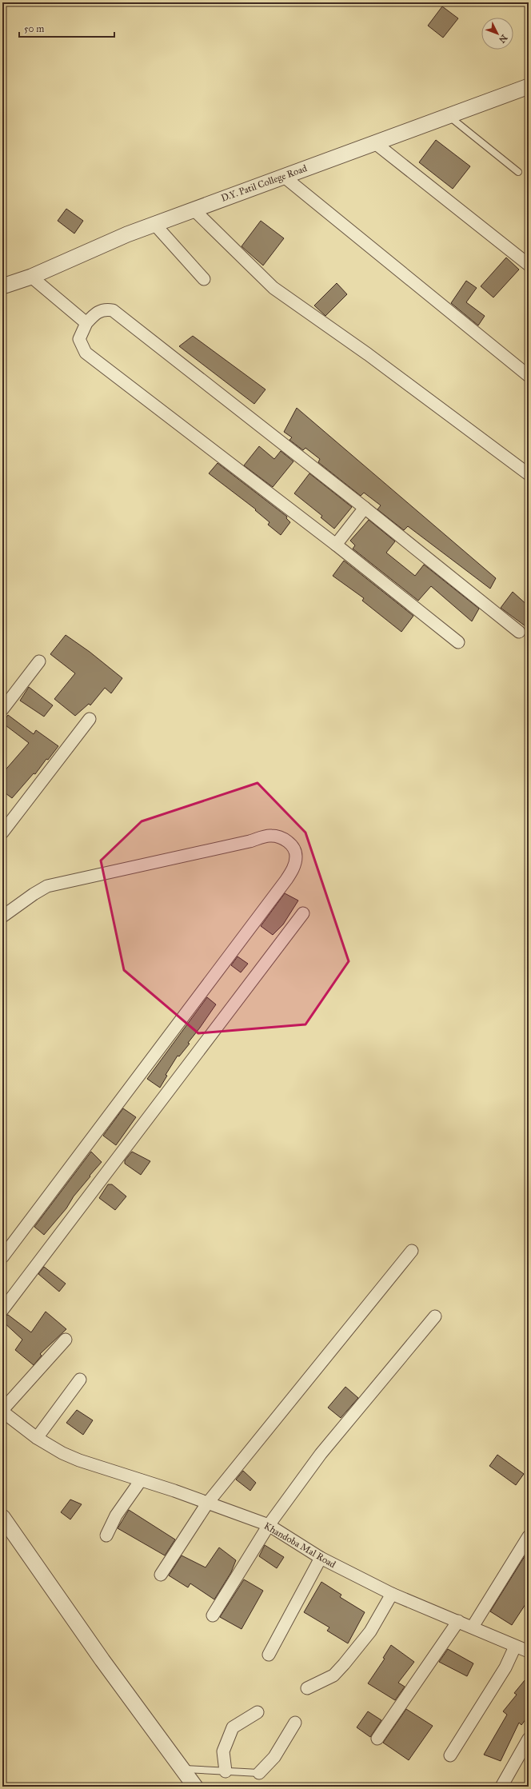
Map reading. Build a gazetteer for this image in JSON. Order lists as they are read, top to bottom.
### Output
{
  "streets": {
    "street": ["D.Y. Patil College Road", "Khandoba Mal Road"]
  },
  "scale_bar": "50 m",
  "north": "bottom right"
}
